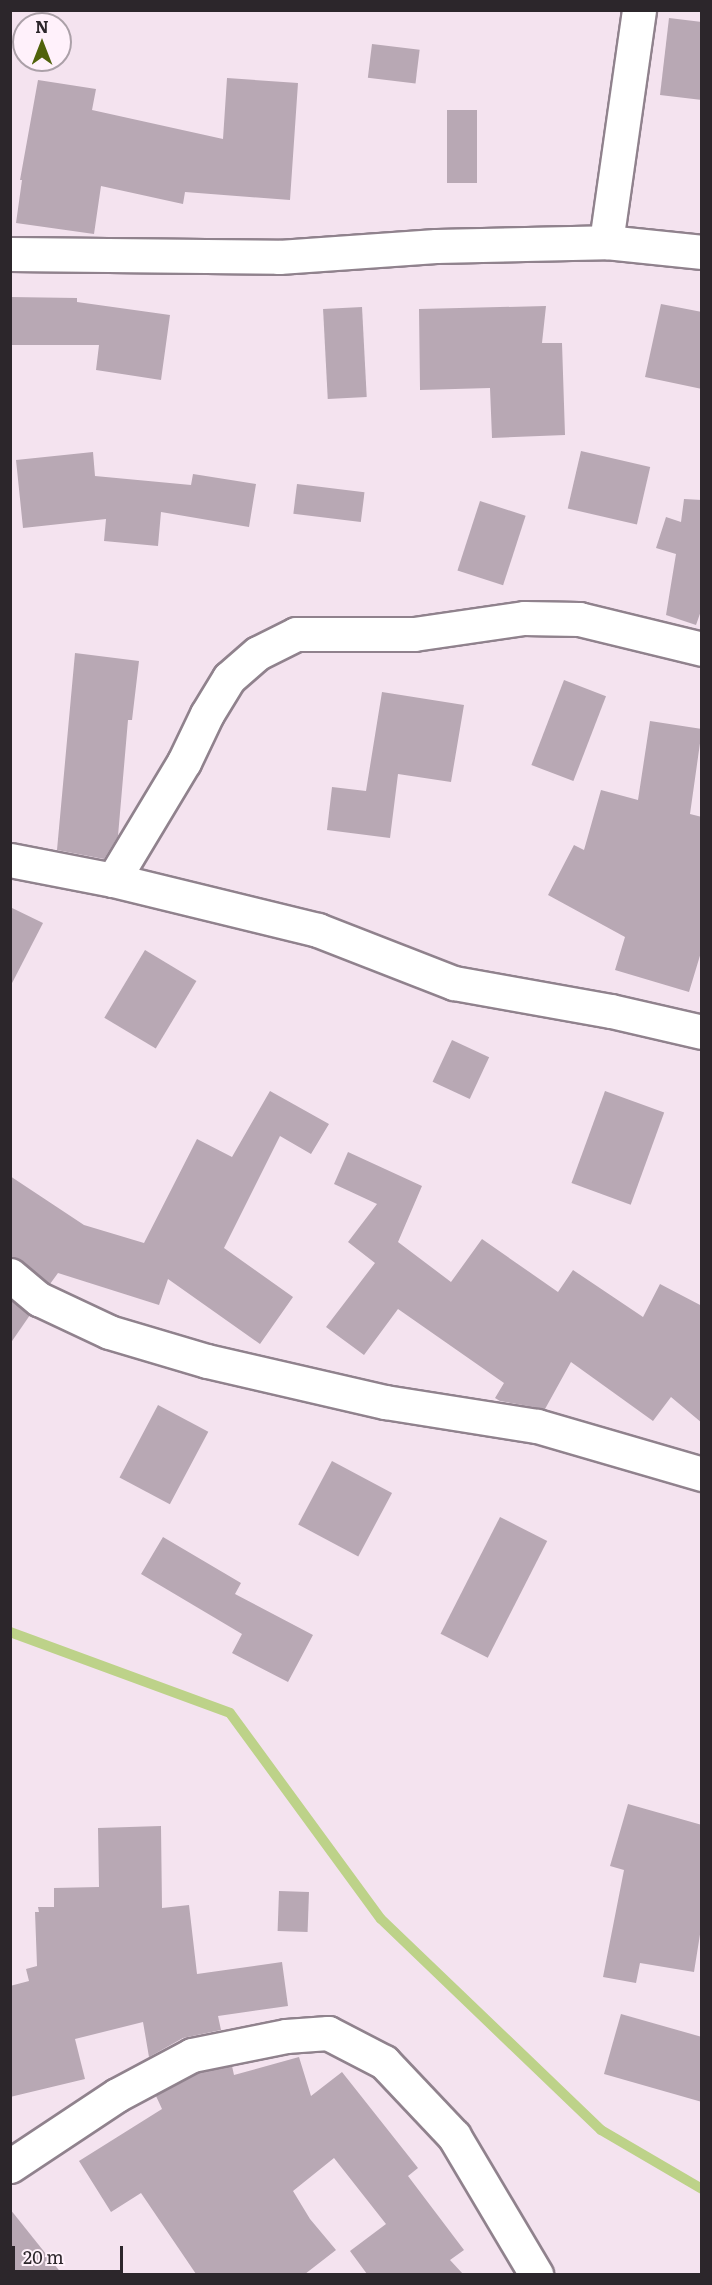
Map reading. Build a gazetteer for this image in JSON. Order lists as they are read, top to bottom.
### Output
{
  "scale_bar": "20 m",
  "north": "top"
}
